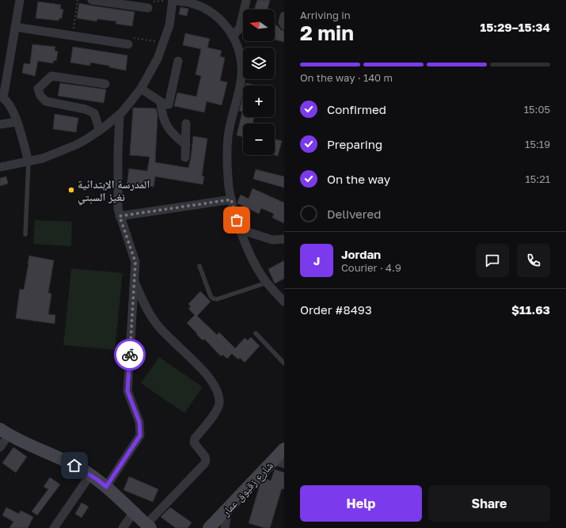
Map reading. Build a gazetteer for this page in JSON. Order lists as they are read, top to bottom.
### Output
{
  "streets": {
    "main road": ["شارع زقيوق عمار"]
  },
  "places": ["المدرسة الإبتدائية نغيز السبتي"],
  "north": "left",
  "page": {
    "heading": ["2 min", "Arriving in", "15:29–15:34"],
    "panel": [
      "Jordan",
      "Courier · 4.9",
      "Order #8493",
      "$11.63"
    ],
    "map_buttons": ["+", "−"],
    "bar": "On the way · 140 m",
    "list": [
      ["Confirmed", "15:05"],
      ["Preparing", "15:19"],
      ["On the way", "15:21"],
      "Delivered"
    ],
    "round": "J",
    "buttons": ["Help", "Share"]
  }
}
